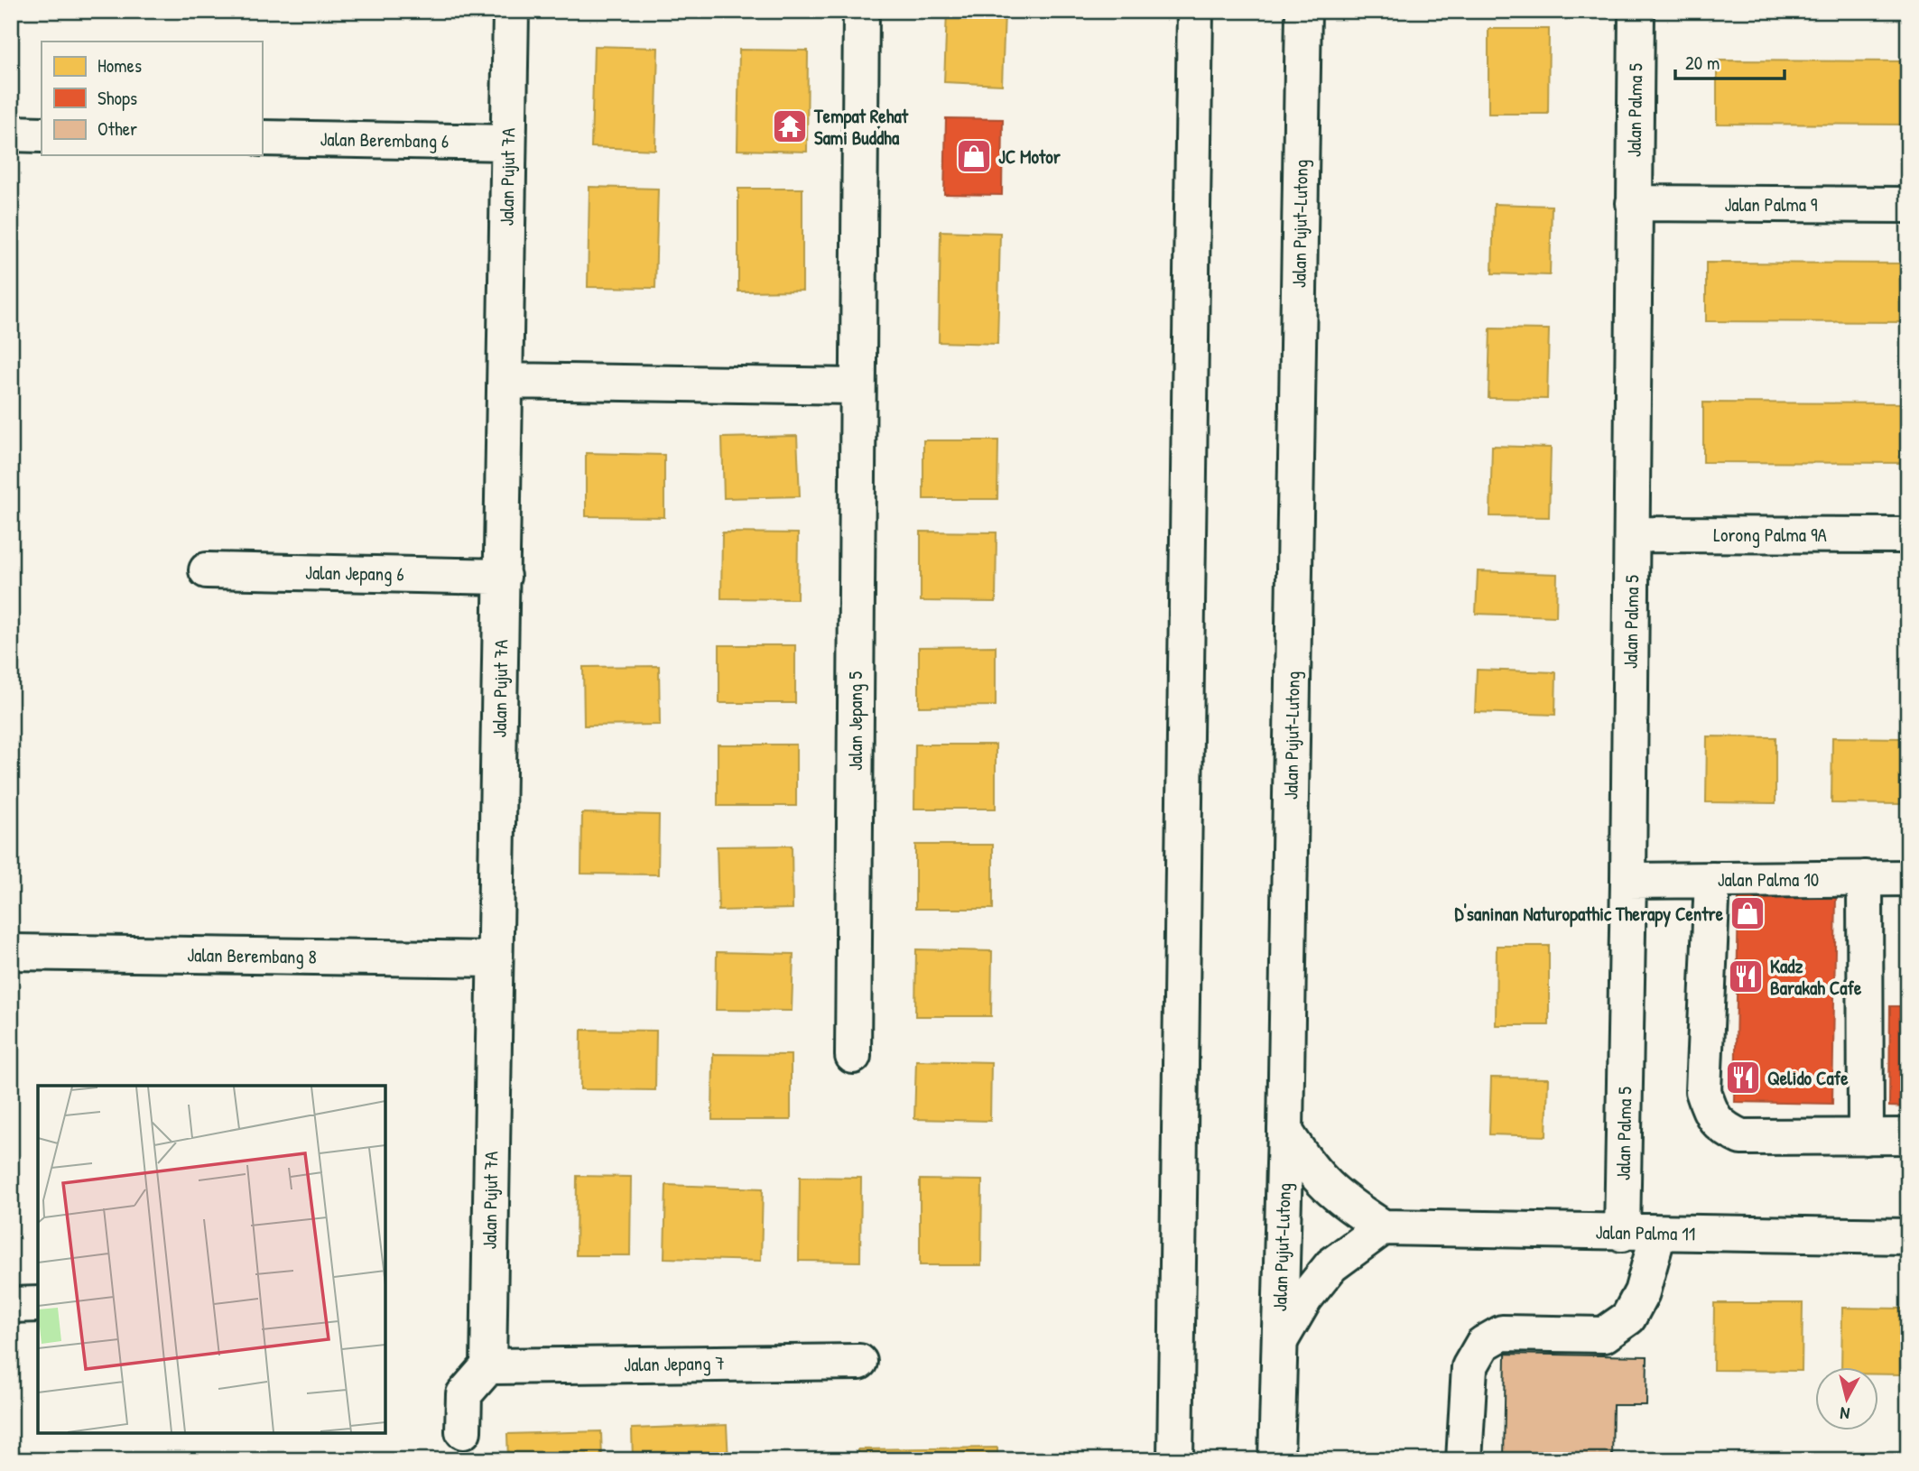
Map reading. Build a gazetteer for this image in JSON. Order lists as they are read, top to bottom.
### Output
{
  "streets": {
    "main road": [
      "Jalan Palma 5",
      "Jalan Berembang 6",
      "Jalan Pujut 7A",
      "Jalan Palma 9",
      "Jalan Pujut-Lutong",
      "Lorong Palma 9A",
      "Jalan Jepang 6",
      "Jalan Jepang 5",
      "Jalan Palma 10",
      "Jalan Berembang 8",
      "Jalan Palma 11",
      "Jalan Jepang 7"
    ]
  },
  "crossings": [
    ["Jalan Palma 5", "Jalan Palma 9"],
    ["Jalan Palma 5", "Lorong Palma 9A"],
    ["Jalan Palma 5", "Jalan Palma 10"],
    ["Jalan Palma 5", "Jalan Palma 11"],
    ["Jalan Berembang 6", "Jalan Pujut 7A"],
    ["Jalan Pujut 7A", "Jalan Jepang 6"],
    ["Jalan Pujut 7A", "Jalan Berembang 8"],
    ["Jalan Pujut 7A", "Jalan Jepang 7"]
  ],
  "places": {
    "temple": ["Tempat Rehat Sami Buddha"],
    "shop": ["JC Motor", "D'saninan Naturopathic Therapy Centre"],
    "restaurant": ["Kadz Barakah Cafe", "Qelido Cafe"]
  },
  "legend": ["Homes", "Shops", "Other"],
  "scale_bar": "20 m",
  "north": "bottom"
}
